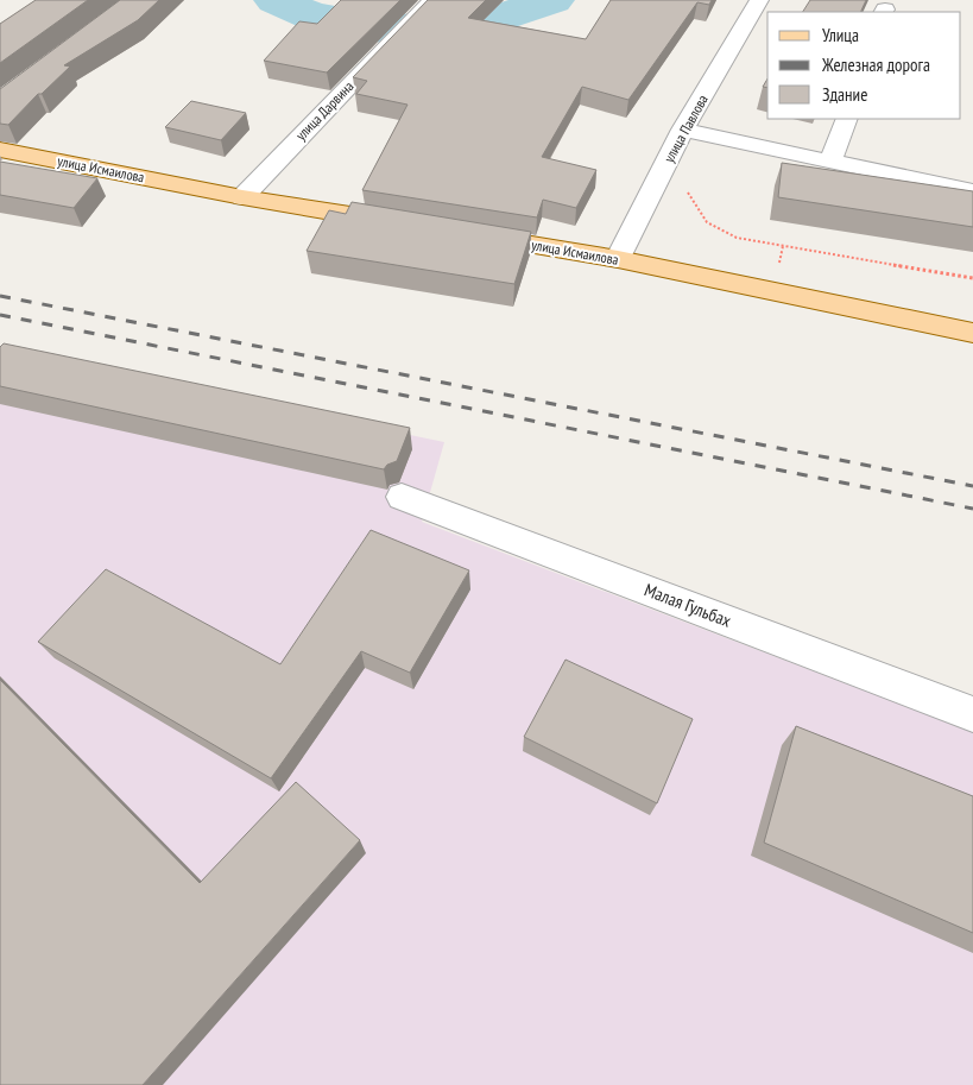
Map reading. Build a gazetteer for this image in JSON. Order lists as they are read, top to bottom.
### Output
{
  "streets": {
    "main road": ["улица Исмаилова"],
    "street": ["улица Дарвина", "улица Павлова", "Малая Гульбах"]
  },
  "crossings": [
    ["улица Дарвина", "улица Исмаилова"],
    ["улица Павлова", "улица Исмаилова"]
  ],
  "legend": ["Улица", "Железная дорога", "Здание"]
}
